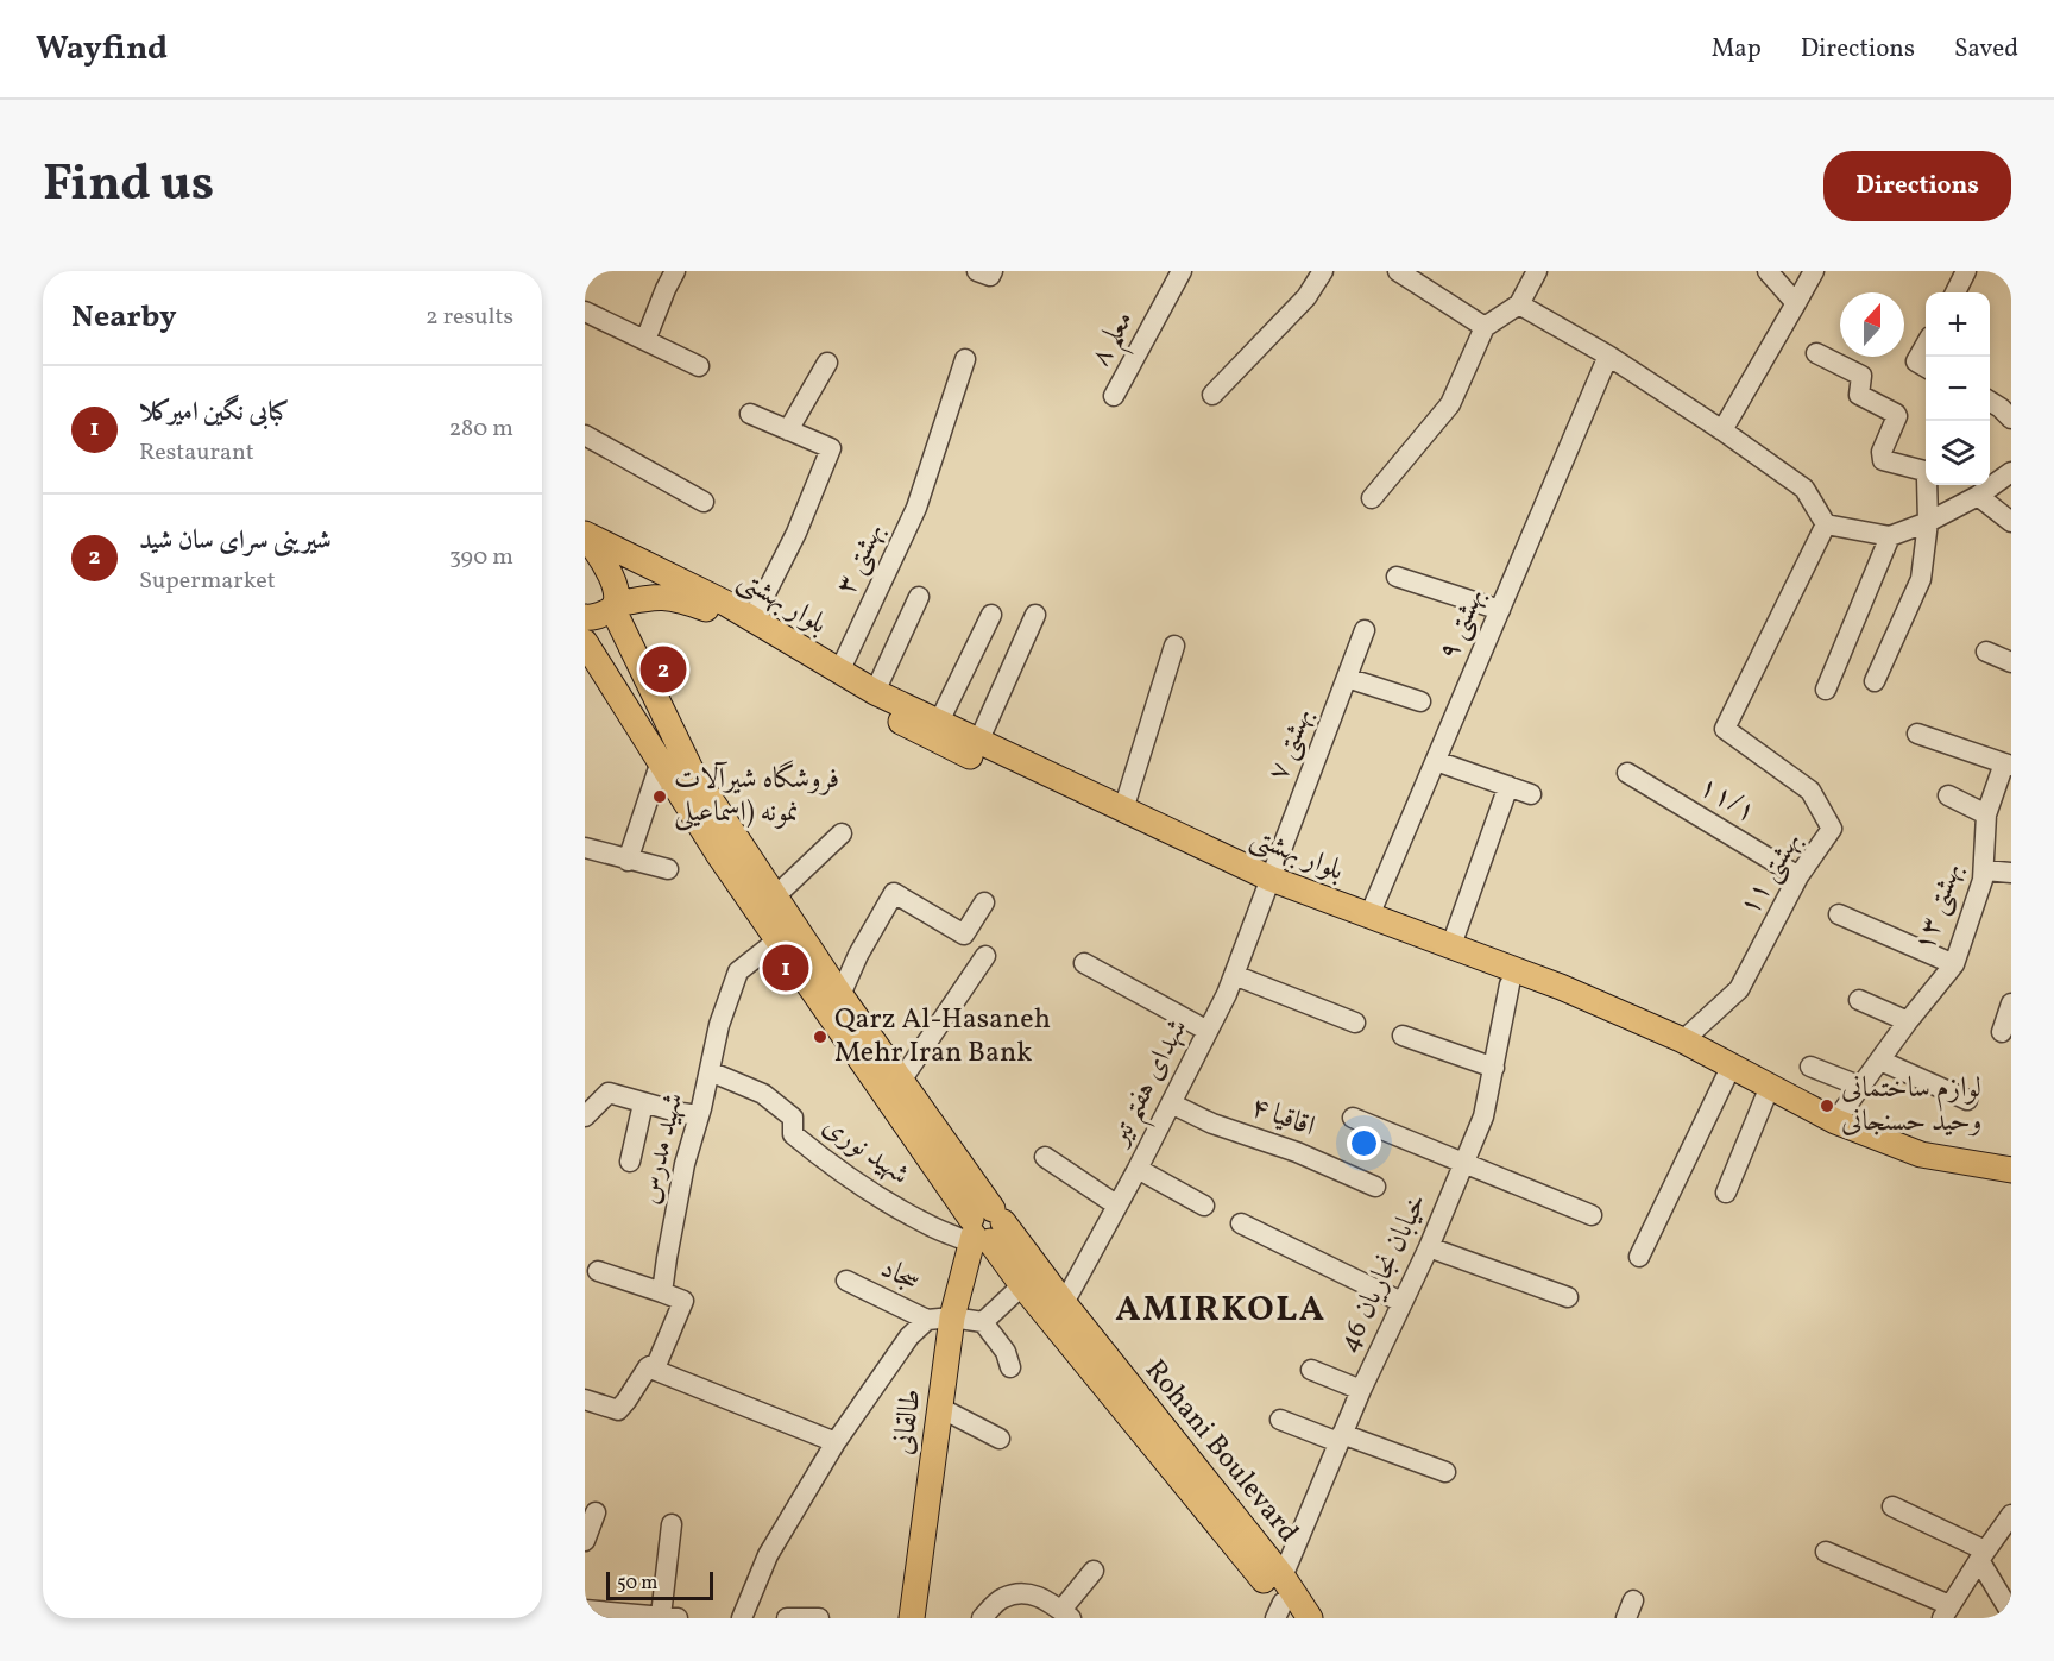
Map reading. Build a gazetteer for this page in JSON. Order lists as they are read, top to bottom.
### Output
{
  "streets": {
    "main road": ["بلوار بهشتی", "طالقانی", "Rohani Boulevard"],
    "street": [
      "معلم ۸",
      "بهشتی ۳",
      "بهشتی ۹",
      "بهشتی ۷",
      "۱۱/۱",
      "بهشتی ۱۱",
      "بهشتی ۱۳",
      "شهدای هفتم تیر",
      "اقاقیا ۴",
      "شهید مدرس",
      "شهید نوری",
      "خیابان نجاریان 46",
      "سجاد"
    ]
  },
  "crossings": [
    ["بهشتی ۳", "بلوار بهشتی"],
    ["بلوار بهشتی", "بهشتی ۹"],
    ["بلوار بهشتی", "بهشتی ۷"],
    ["بلوار بهشتی", "بهشتی ۱۱"],
    ["بلوار بهشتی", "بهشتی ۱۳"],
    ["بلوار بهشتی", "شهدای هفتم تیر"],
    ["بلوار بهشتی", "خیابان نجاریان 46"],
    ["بهشتی ۷", "شهدای هفتم تیر"],
    ["۱۱/۱", "بهشتی ۱۱"],
    ["شهدای هفتم تیر", "اقاقیا ۴"],
    ["شهدای هفتم تیر", "Rohani Boulevard"],
    ["شهید مدرس", "شهید نوری"],
    ["شهید مدرس", "Rohani Boulevard"],
    ["شهید نوری", "طالقانی"],
    ["شهید نوری", "Rohani Boulevard"],
    ["خیابان نجاریان 46", "Rohani Boulevard"],
    ["سجاد", "طالقانی"],
    ["طالقانی", "Rohani Boulevard"]
  ],
  "districts": ["AMIRKOLA"],
  "places": ["فروشگاه شیرآلات نمونه (اسماعیلی", "Qarz Al-Hasaneh Mehr Iran Bank", "لوازم ساختمانی وحید حسنجانی"],
  "scale_bar": "50 m",
  "north": "top",
  "page": {
    "header": "Wayfind",
    "nav": ["Map", "Directions", "Saved"],
    "title": "Find us",
    "buttons": "Directions",
    "heading": ["Nearby", "2 results"],
    "map_buttons": ["+", "−"],
    "list": [
      {
        "mark": "1",
        "name": "کبابی نگین امیرکلا",
        "note": "Restaurant",
        "value": "280 m"
      },
      {
        "mark": "2",
        "name": "شیرینی سرای سان شید",
        "note": "Supermarket",
        "value": "390 m"
      }
    ],
    "pins": ["2", "1"],
    "scale": "50 m"
  }
}
